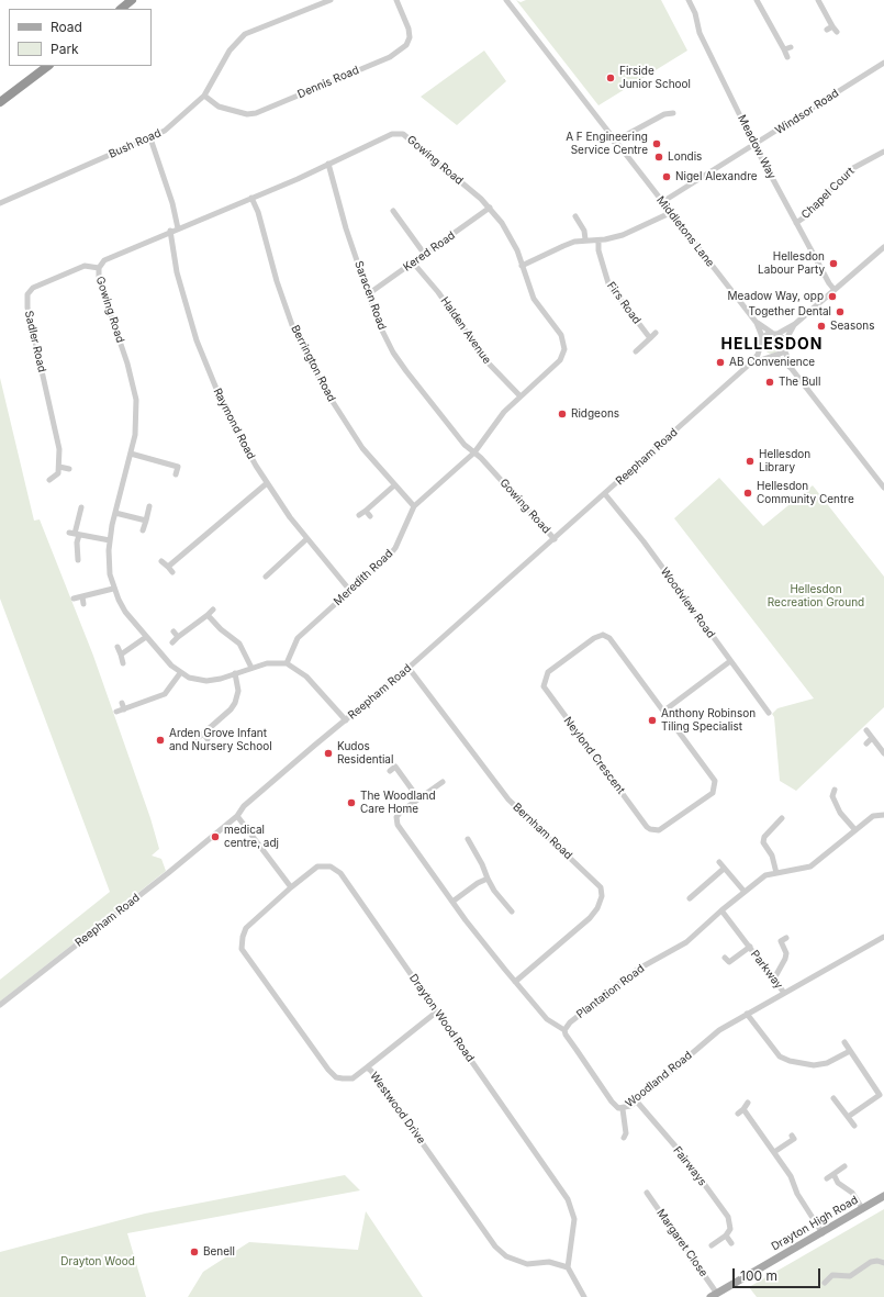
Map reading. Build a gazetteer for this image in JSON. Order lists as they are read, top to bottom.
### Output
{
  "streets": {
    "main road": ["Drayton High Road"],
    "street": [
      "Dennis Road",
      "Windsor Road",
      "Bush Road",
      "Meadow Way",
      "Gowing Road",
      "Chapel Court",
      "Middletons Lane",
      "Kered Road",
      "Saracen Road",
      "Firs Road",
      "Halden Avenue",
      "Sadler Road",
      "Berrington Road",
      "Raymond Road",
      "Reepham Road",
      "Meredith Road",
      "Woodview Road",
      "Neylond Crescent",
      "Bernham Road",
      "Parkway",
      "Plantation Road",
      "Drayton Wood Road",
      "Woodland Road",
      "Westwood Drive",
      "Fairways",
      "Margaret Close"
    ]
  },
  "crossings": [
    ["Dennis Road", "Bush Road"],
    ["Windsor Road", "Meadow Way"],
    ["Windsor Road", "Middletons Lane"],
    ["Meadow Way", "Chapel Court"],
    ["Meadow Way", "Reepham Road"],
    ["Gowing Road", "Kered Road"],
    ["Gowing Road", "Saracen Road"],
    ["Gowing Road", "Halden Avenue"],
    ["Gowing Road", "Sadler Road"],
    ["Gowing Road", "Berrington Road"],
    ["Gowing Road", "Raymond Road"],
    ["Gowing Road", "Reepham Road"],
    ["Gowing Road", "Meredith Road"],
    ["Middletons Lane", "Reepham Road"],
    ["Kered Road", "Saracen Road"],
    ["Kered Road", "Halden Avenue"],
    ["Saracen Road", "Meredith Road"],
    ["Berrington Road", "Meredith Road"],
    ["Raymond Road", "Meredith Road"],
    ["Reepham Road", "Woodview Road"],
    ["Reepham Road", "Bernham Road"],
    ["Bernham Road", "Woodland Road"],
    ["Parkway", "Plantation Road"],
    ["Parkway", "Woodland Road"],
    ["Plantation Road", "Woodland Road"],
    ["Drayton Wood Road", "Westwood Drive"],
    ["Woodland Road", "Fairways"],
    ["Drayton High Road", "Margaret Close"]
  ],
  "districts": ["HELLESDON"],
  "parks": ["Hellesdon Recreation Ground", "Drayton Wood"],
  "places": [
    "Firside Junior School",
    "A F Engineering Service Centre",
    "Londis",
    "Nigel Alexandre",
    "Hellesdon Labour Party",
    "Meadow Way, opp",
    "Together Dental",
    "Seasons",
    "AB Convenience",
    "The Bull",
    "Ridgeons",
    "Hellesdon Library",
    "Hellesdon Community Centre",
    "Anthony Robinson Tiling Specialist",
    "Arden Grove Infant and Nursery School",
    "Kudos Residential",
    "The Woodland Care Home",
    "medical centre, adj",
    "Benell"
  ],
  "legend": ["Road", "Park"],
  "scale_bar": "100 m"
}
